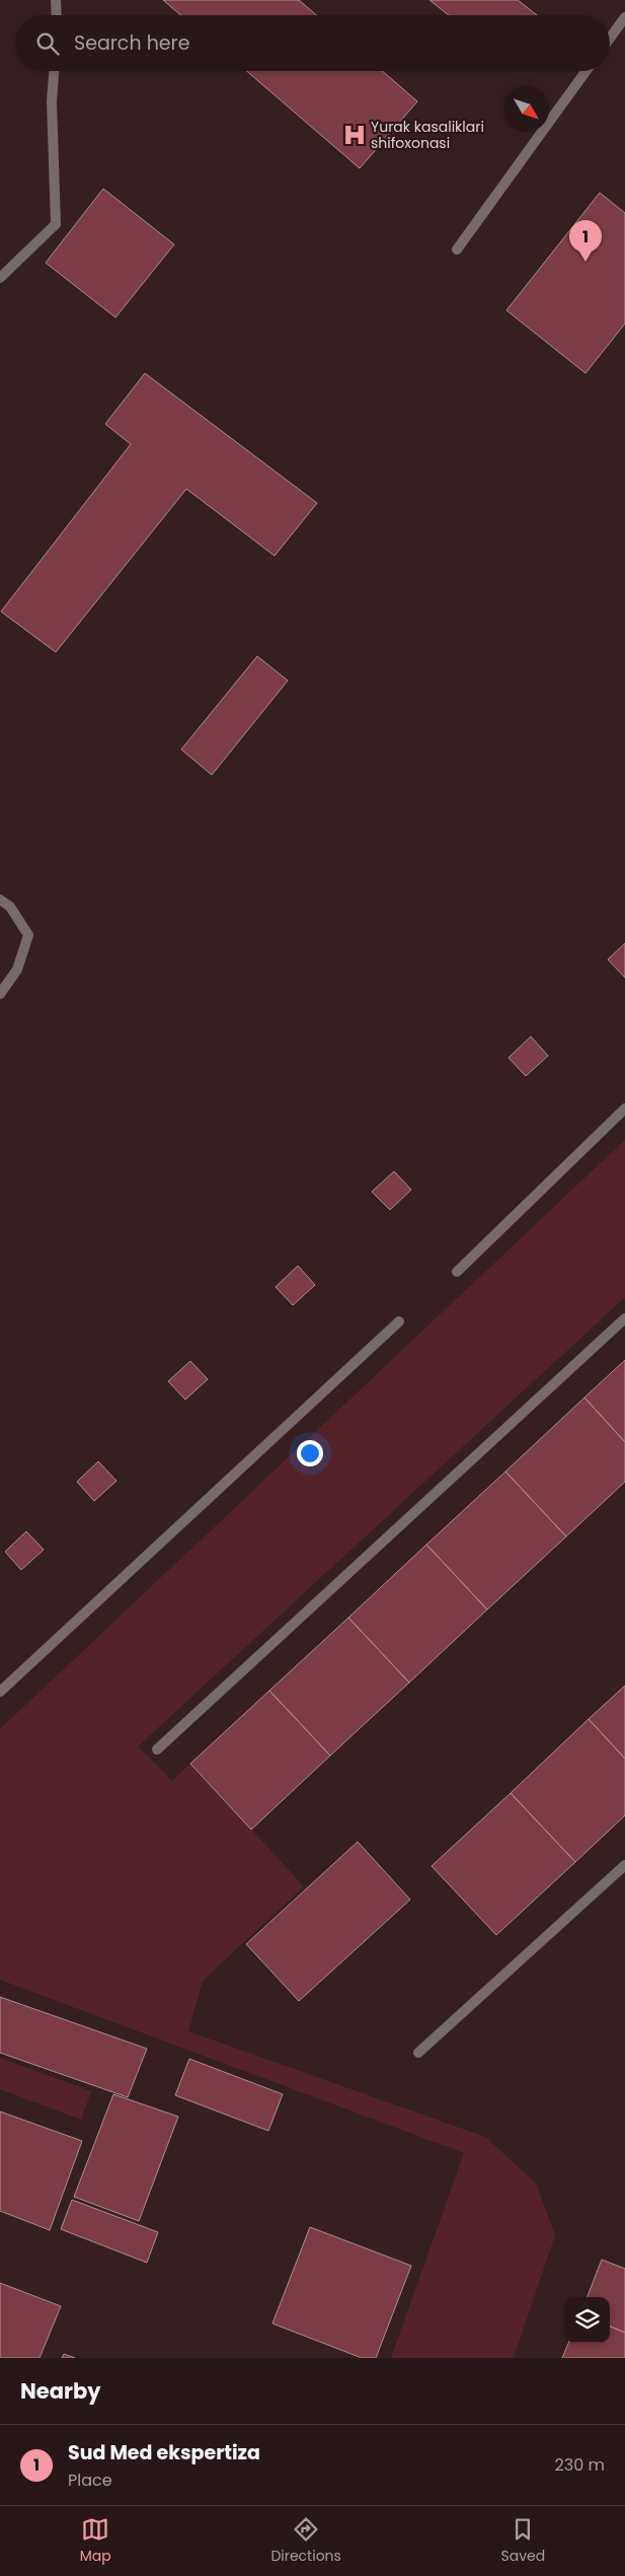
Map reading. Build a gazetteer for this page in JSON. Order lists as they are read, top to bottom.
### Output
{
  "places": {
    "hospital": ["Yurak kasaliklari shifoxonasi"]
  },
  "north": "bottom right",
  "page": {
    "search": "Search here",
    "pins": "1",
    "heading": "Nearby",
    "list": [
      {
        "mark": "1",
        "name": "Sud Med ekspertiza",
        "note": "Place",
        "value": "230 m"
      }
    ],
    "nav": ["Map", "Directions", "Saved"]
  }
}
